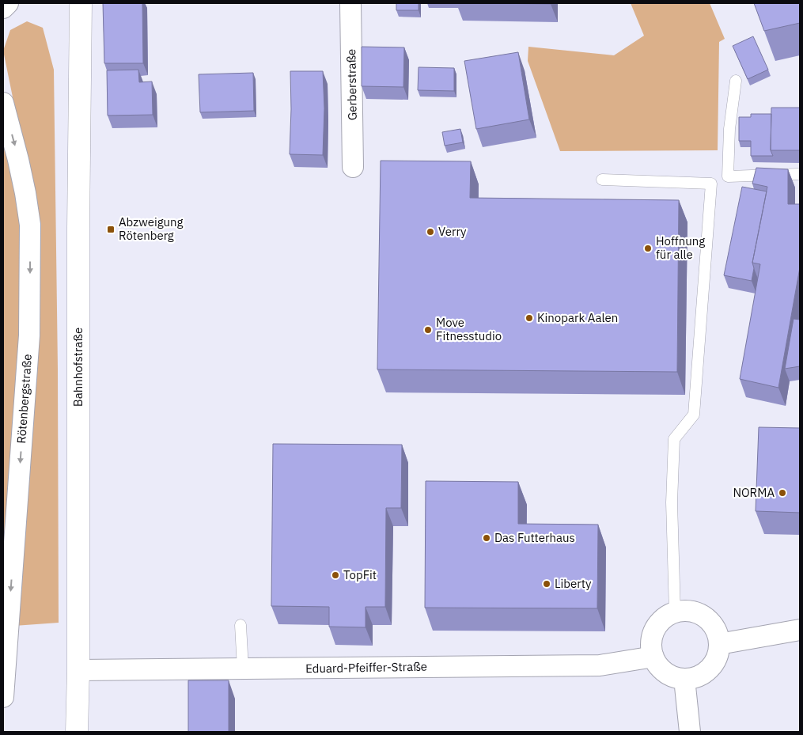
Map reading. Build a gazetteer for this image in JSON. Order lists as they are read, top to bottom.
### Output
{
  "streets": {
    "main road": ["Bahnhofstraße"],
    "street": ["Gerberstraße", "Rötenbergstraße", "Eduard-Pfeiffer-Straße"]
  },
  "crossings": [
    ["Bahnhofstraße", "Eduard-Pfeiffer-Straße"]
  ],
  "one_way": ["Rötenbergstraße"],
  "places": {
    "transit": ["Abzweigung Rötenberg"],
    "other": [
      "Verry",
      "Hoffnung für alle",
      "Kinopark Aalen",
      "Move Fitnesstudio",
      "NORMA",
      "Das Futterhaus",
      "TopFit",
      "Liberty"
    ]
  }
}
